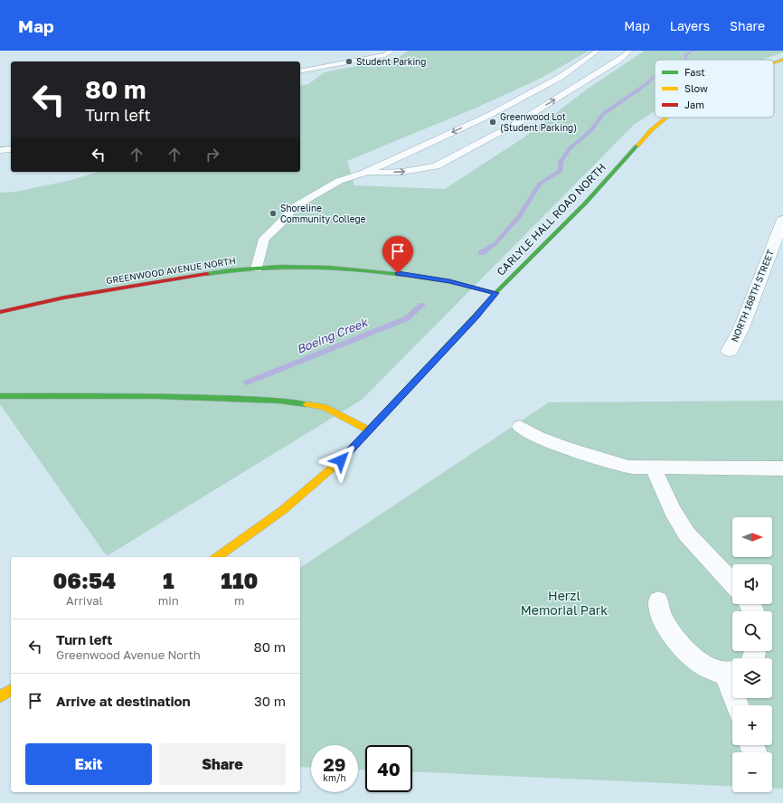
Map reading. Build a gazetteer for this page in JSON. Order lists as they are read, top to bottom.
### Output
{
  "streets": {
    "street": ["CARLYLE HALL ROAD NORTH", "GREENWOOD AVENUE NORTH", "NORTH 168TH STREET"]
  },
  "crossings": [
    ["CARLYLE HALL ROAD NORTH", "GREENWOOD AVENUE NORTH"]
  ],
  "water": ["Boeing Creek"],
  "parks": ["Herzl Memorial Park"],
  "places": ["Student Parking", "Greenwood Lot (Student Parking)", "Shoreline Community College"],
  "legend": ["Fast", "Slow", "Jam"],
  "north": "right",
  "page": {
    "header": "Map",
    "nav": ["Map", "Layers", "Share"],
    "turn": ["80 m", "Turn left"],
    "map_buttons": ["+", "−"],
    "eta": [
      "06:54",
      "Arrival",
      "1",
      "min",
      "110",
      "m"
    ],
    "list": [
      {
        "name": "Turn left",
        "note": "Greenwood Avenue North",
        "value": "80 m"
      },
      {
        "name": "Arrive at destination",
        "value": "30 m"
      }
    ],
    "buttons": ["Exit", "Share"],
    "speed": "29 km/h",
    "limit": "40"
  }
}
